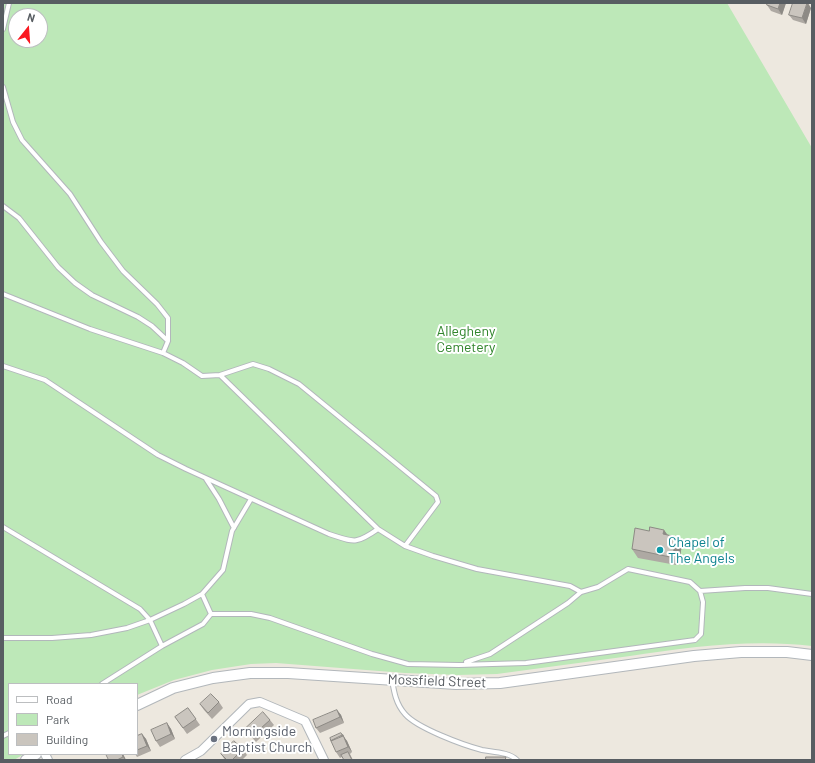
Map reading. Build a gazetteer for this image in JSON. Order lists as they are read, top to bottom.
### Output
{
  "streets": {
    "street": ["Mossfield Street"]
  },
  "parks": ["Allegheny Cemetery"],
  "places": ["Chapel of The Angels", "Morningside Baptist Church"],
  "legend": ["Road", "Park", "Building"],
  "north": "top"
}
